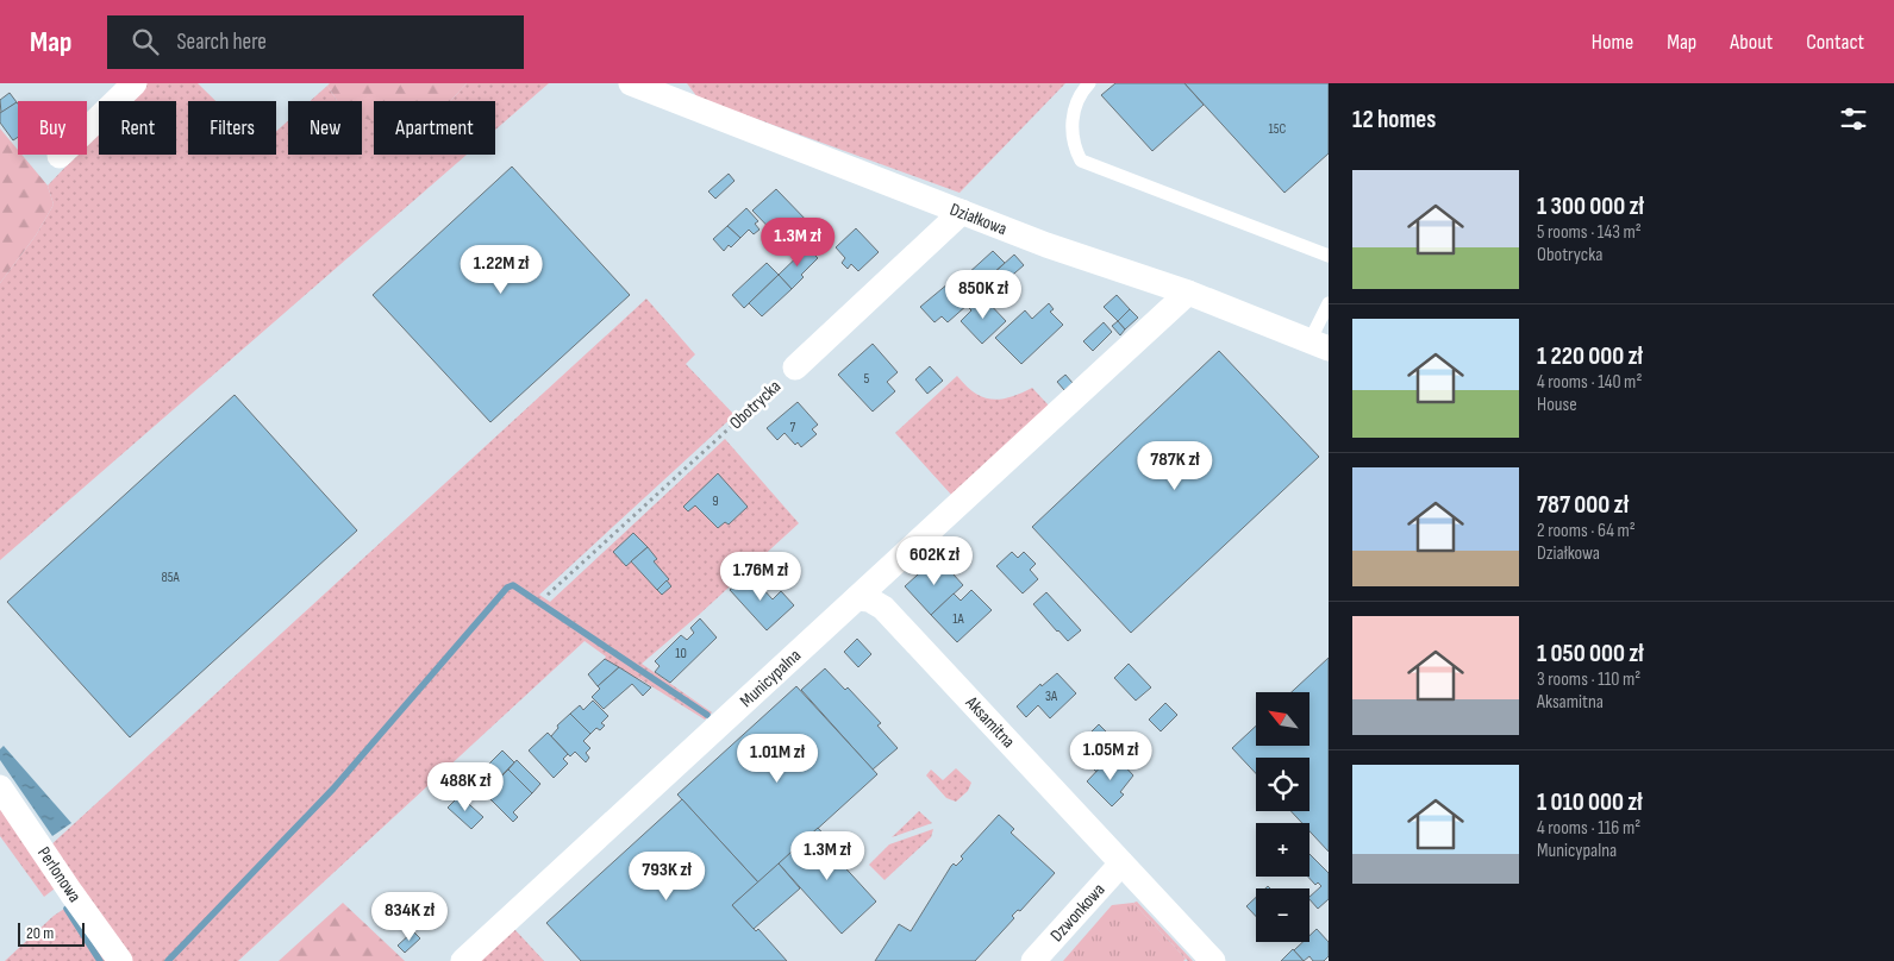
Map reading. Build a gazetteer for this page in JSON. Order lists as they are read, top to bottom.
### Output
{
  "streets": {
    "street": [
      "Działkowa",
      "Obotrycka",
      "Municypalna",
      "Aksamitna",
      "Perlonowa",
      "Dzwonkowa"
    ]
  },
  "crossings": [
    ["Działkowa", "Obotrycka"],
    ["Działkowa", "Municypalna"],
    ["Municypalna", "Aksamitna"],
    ["Aksamitna", "Dzwonkowa"]
  ],
  "house_numbers": [
    "15C",
    "5",
    "7",
    "9",
    "85A",
    "1A",
    "10",
    "3A"
  ],
  "scale_bar": "20 m",
  "north": "top left",
  "page": {
    "header": "Map",
    "search": "Search here",
    "nav": [
      "Home",
      "Map",
      "About",
      "Contact"
    ],
    "heading": "12 homes",
    "chip": [
      "Buy",
      "Rent",
      "Filters",
      "New",
      "Apartment"
    ],
    "list": [
      {
        "name": "1 300 000 zł",
        "note": "5 rooms · 143 m² · Obotrycka"
      },
      {
        "name": "1 220 000 zł",
        "note": "4 rooms · 140 m² · House"
      },
      {
        "name": "787 000 zł",
        "note": "2 rooms · 64 m² · Działkowa"
      },
      {
        "name": "1 050 000 zł",
        "note": "3 rooms · 110 m² · Aksamitna"
      },
      {
        "name": "1 010 000 zł",
        "note": "4 rooms · 116 m² · Municypalna"
      }
    ],
    "price": [
      "1.3M zł",
      "1.22M zł",
      "850K zł",
      "787K zł",
      "602K zł",
      "1.76M zł",
      "1.05M zł",
      "1.01M zł",
      "488K zł",
      "1.3M zł",
      "793K zł",
      "834K zł"
    ],
    "map_buttons": ["+", "−"],
    "scale": "20 m"
  }
}
